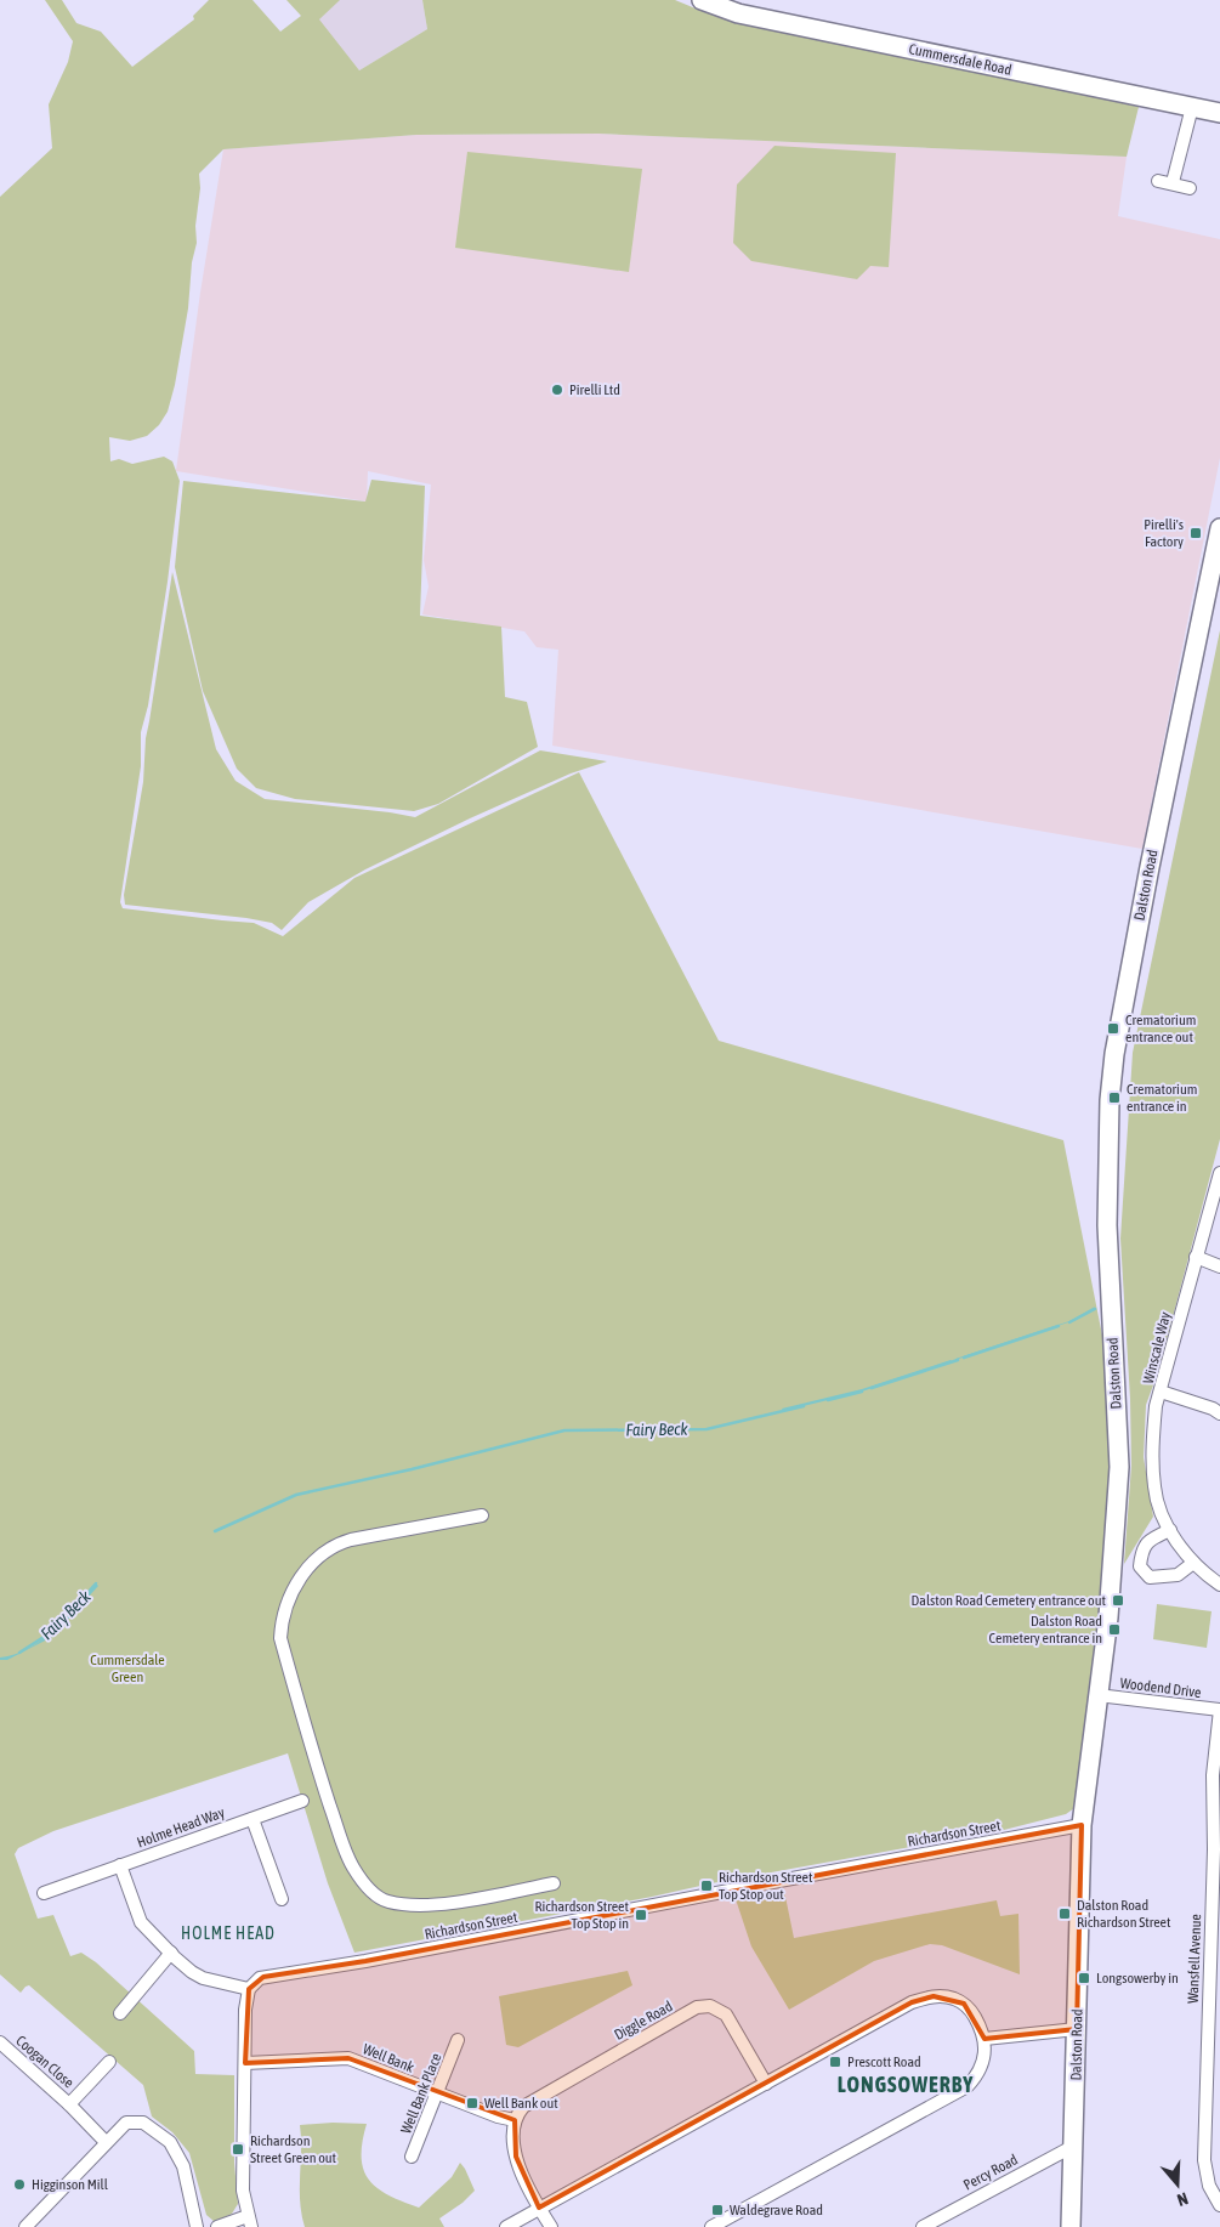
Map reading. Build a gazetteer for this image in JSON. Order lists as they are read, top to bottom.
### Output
{
  "streets": {
    "main road": ["Cummersdale Road", "Dalston Road"],
    "street": [
      "Winscale Way",
      "Woodend Drive",
      "Holme Head Way",
      "Richardson Street",
      "Wansfell Avenue",
      "Diggle Road",
      "Well Bank",
      "Coogan Close",
      "Well Bank Place",
      "Percy Road"
    ]
  },
  "crossings": [
    ["Dalston Road", "Woodend Drive"],
    ["Dalston Road", "Richardson Street"],
    ["Dalston Road", "Percy Road"],
    ["Woodend Drive", "Wansfell Avenue"],
    ["Diggle Road", "Well Bank"],
    ["Well Bank", "Well Bank Place"]
  ],
  "districts": ["HOLME HEAD", "LONGSOWERBY"],
  "water": ["Fairy Beck"],
  "parks": ["Cummersdale Green"],
  "places": {
    "other": ["Pirelli Ltd", "Higginson Mill"],
    "transit": [
      "Pirelli's Factory",
      "Crematorium entrance out",
      "Crematorium entrance in",
      "Dalston Road Cemetery entrance out",
      "Dalston Road Cemetery entrance in",
      "Richardson Street Top Stop out",
      "Dalston Road Richardson Street",
      "Richardson Street Top Stop in",
      "Longsowerby in",
      "Prescott Road",
      "Well Bank out",
      "Richardson Street Green out",
      "Waldegrave Road"
    ]
  },
  "north": "bottom"
}
